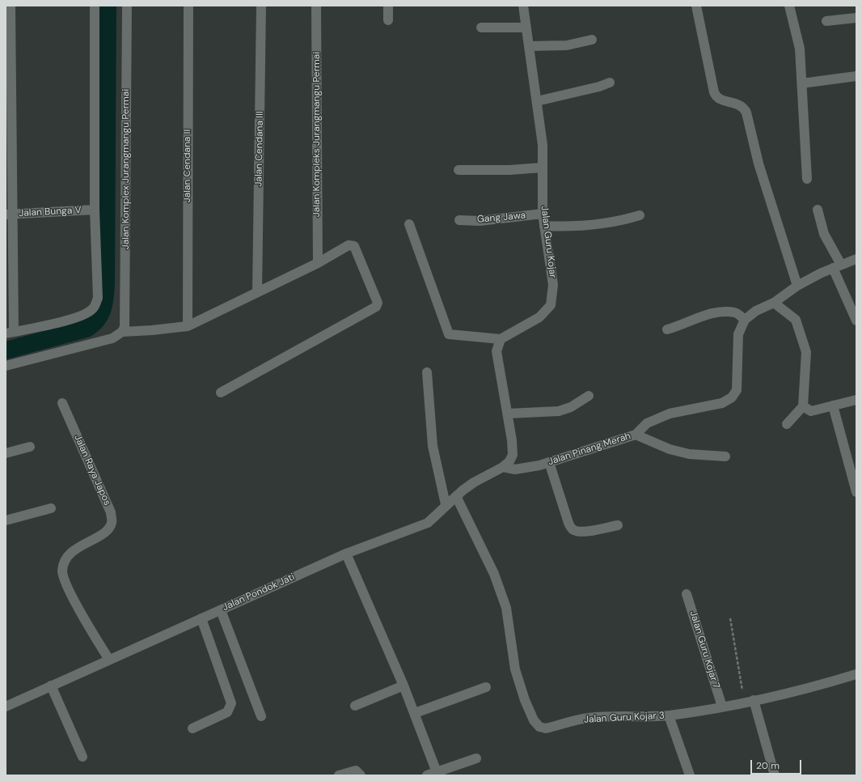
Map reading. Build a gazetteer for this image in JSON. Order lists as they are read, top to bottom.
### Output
{
  "streets": {
    "street": [
      "Jalan Kompleks Jurangmangu Permai",
      "Jalan Cendana III",
      "Jalan Cendana II",
      "Jalan Komplex Jurangmangu Permai",
      "Jalan Bunga V",
      "Gang Jawa",
      "Jalan Guru Kojar",
      "Jalan Pinang Merah",
      "Jalan Raya Japos",
      "Jalan Pondok Jati",
      "Jalan Guru Kojar 7",
      "Jalan Guru Kojar 3"
    ]
  },
  "crossings": [
    ["Gang Jawa", "Jalan Guru Kojar"],
    ["Jalan Pinang Merah", "Jalan Pondok Jati"],
    ["Jalan Raya Japos", "Jalan Pondok Jati"],
    ["Jalan Pondok Jati", "Jalan Guru Kojar 3"],
    ["Jalan Guru Kojar 7", "Jalan Guru Kojar 3"]
  ],
  "scale_bar": "20 m"
}
